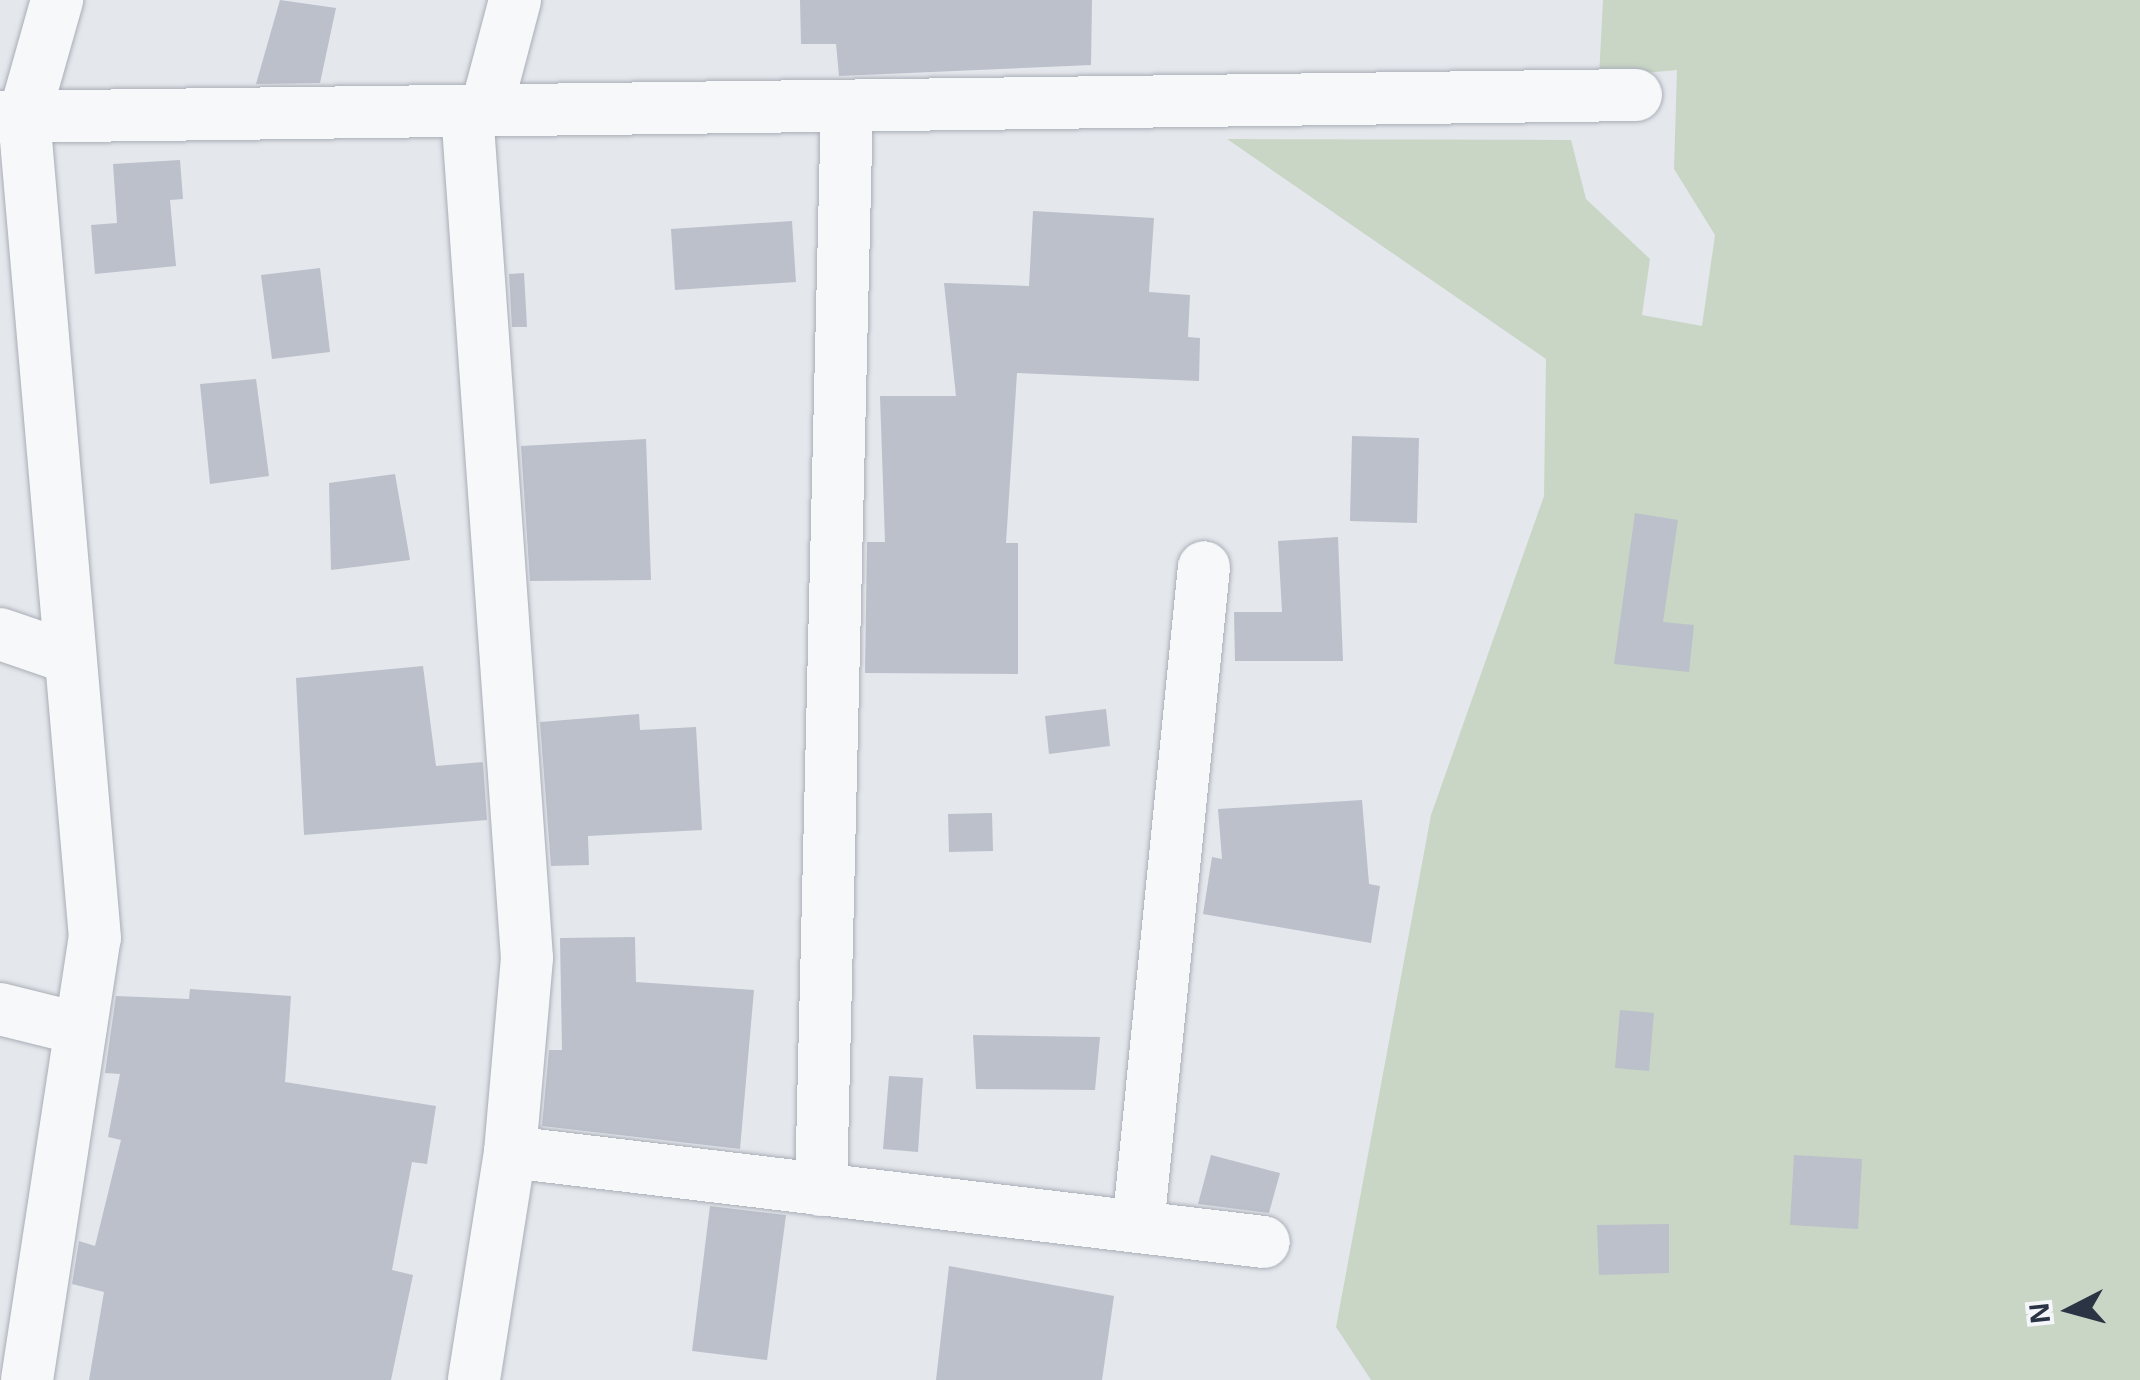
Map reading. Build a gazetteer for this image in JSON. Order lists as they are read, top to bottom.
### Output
{
  "north": "left"
}
